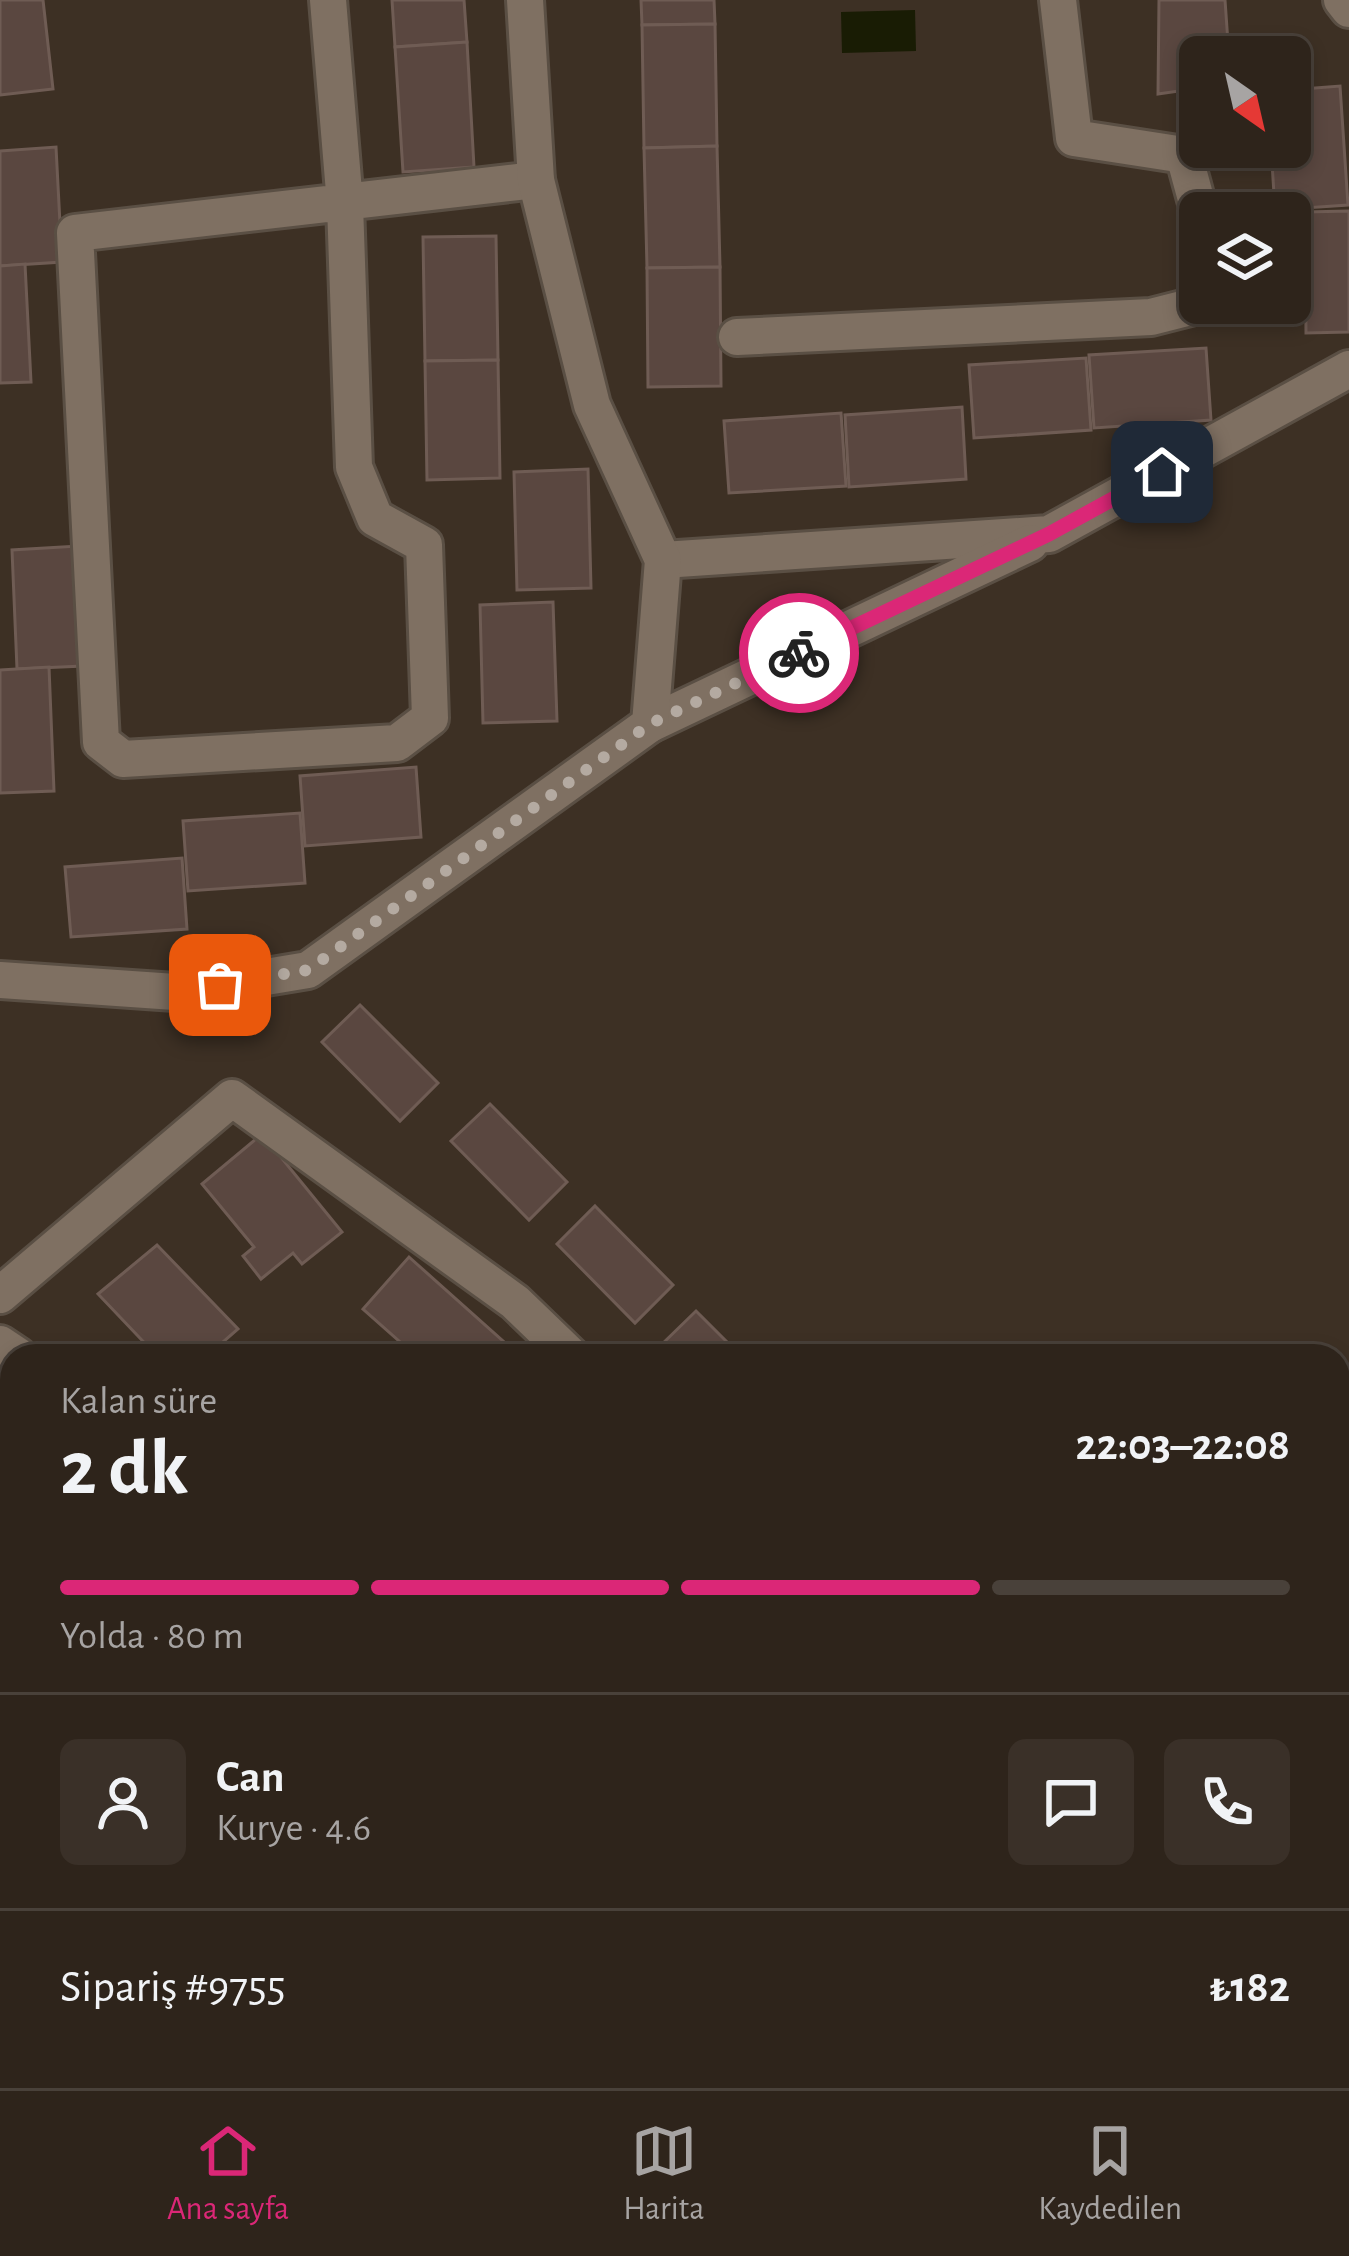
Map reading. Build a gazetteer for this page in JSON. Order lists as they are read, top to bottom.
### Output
{
  "north": "bottom right",
  "page": {
    "heading": ["2 dk", "Kalan süre", "22:03–22:08"],
    "panel": [
      "Can",
      "Kurye · 4.6",
      "Sipariş #9755",
      "₺182"
    ],
    "bar": "Yolda · 80 m",
    "tabs": ["Ana sayfa", "Harita", "Kaydedilen"]
  }
}
